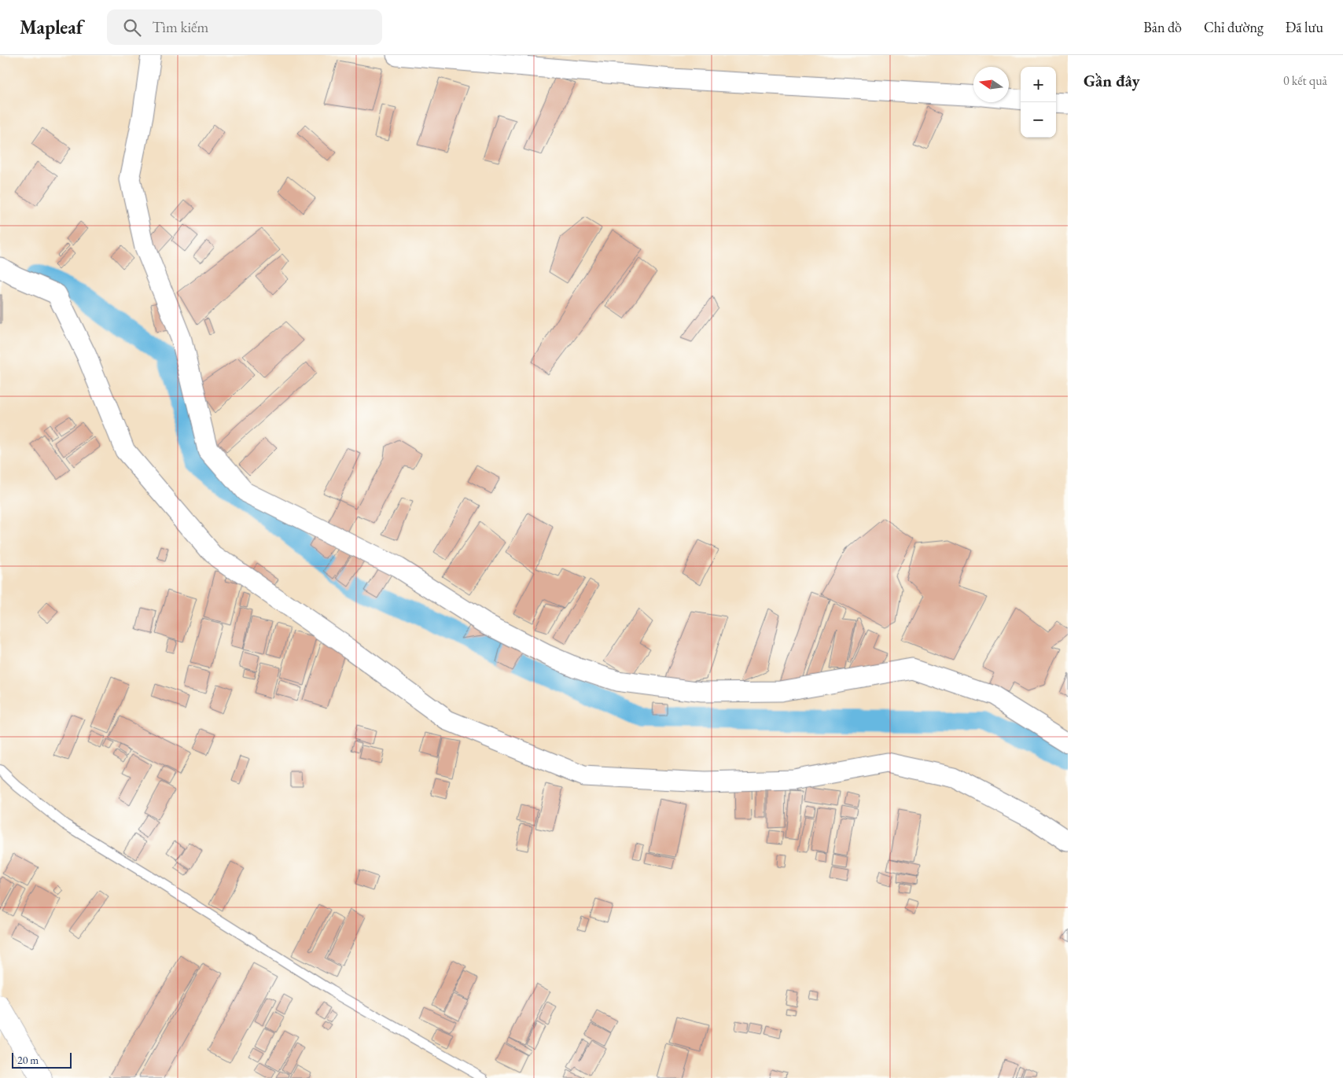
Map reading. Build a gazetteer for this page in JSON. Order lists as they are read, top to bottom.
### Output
{
  "scale_bar": "20 m",
  "north": "left",
  "page": {
    "header": "Mapleaf",
    "search": "Tìm kiếm",
    "nav": ["Bản đồ", "Chỉ đường", "Đã lưu"],
    "heading": ["Gần đây", "0 kết quả"],
    "map_buttons": ["+", "−"],
    "scale": "20 m"
  }
}
